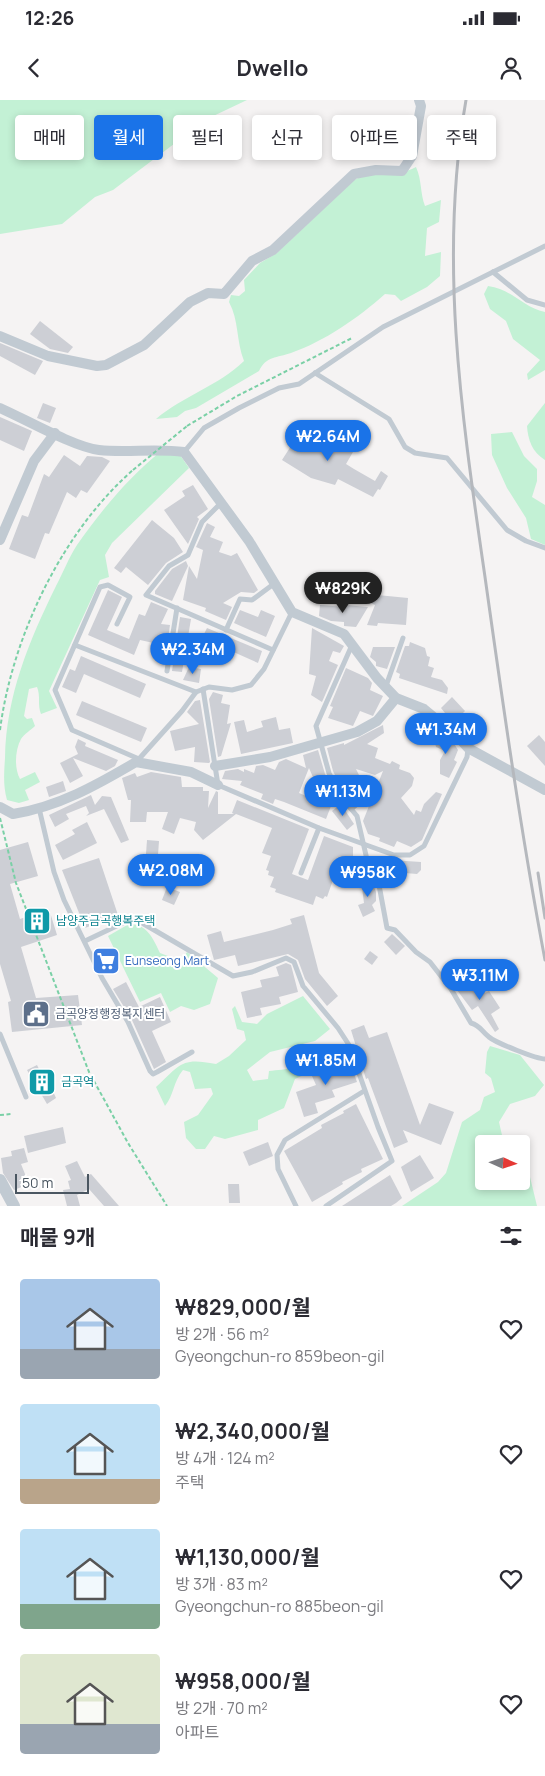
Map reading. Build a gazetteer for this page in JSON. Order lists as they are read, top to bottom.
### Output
{
  "places": {
    "building": ["남양주금곡행복주택", "금곡역"],
    "supermarket": ["Eunseong Mart"],
    "public building": ["금곡양정행정복지센터"]
  },
  "scale_bar": "50 m",
  "north": "right",
  "page": {
    "status": "12:26",
    "header": "Dwello",
    "chip": [
      "매매",
      "월세",
      "필터",
      "신규",
      "아파트",
      "주택"
    ],
    "price": [
      "₩2.64M",
      "₩829K",
      "₩2.34M",
      "₩1.34M",
      "₩1.13M",
      "₩2.08M",
      "₩958K",
      "₩3.11M",
      "₩1.85M"
    ],
    "scale": "50 m",
    "heading": "매물 9개",
    "list": [
      {
        "name": "₩829,000/월",
        "note": "방 2개 · 56 m² · Gyeongchun-ro 859beon-gil"
      },
      {
        "name": "₩2,340,000/월",
        "note": "방 4개 · 124 m² · 주택"
      },
      {
        "name": "₩1,130,000/월",
        "note": "방 3개 · 83 m² · Gyeongchun-ro 885beon-gil"
      },
      {
        "name": "₩958,000/월",
        "note": "방 2개 · 70 m² · 아파트"
      }
    ]
  }
}
